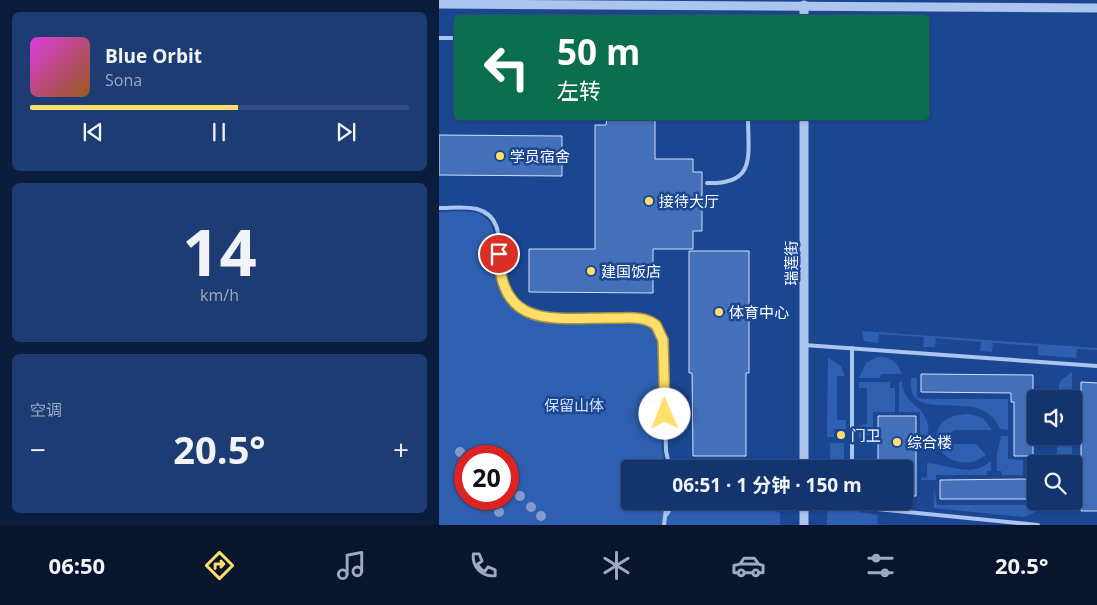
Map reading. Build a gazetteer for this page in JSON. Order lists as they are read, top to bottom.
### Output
{
  "streets": {
    "street": ["瑞莲街"]
  },
  "parks": ["保留山体"],
  "places": [
    "学员宿舍",
    "接待大厅",
    "建国饭店",
    "体育中心",
    "门卫",
    "综合楼"
  ],
  "page": {
    "turn": ["50 m", "左转"],
    "song": ["Blue Orbit", "Sona"],
    "tile": [
      ["14", "km/h"],
      "空调"
    ],
    "heat": ["−", "20.5°", "+"],
    "limit": "20",
    "trip": "06:51 · 1 分钟 · 150 m",
    "tabs": ["06:50", "20.5°"]
  }
}
